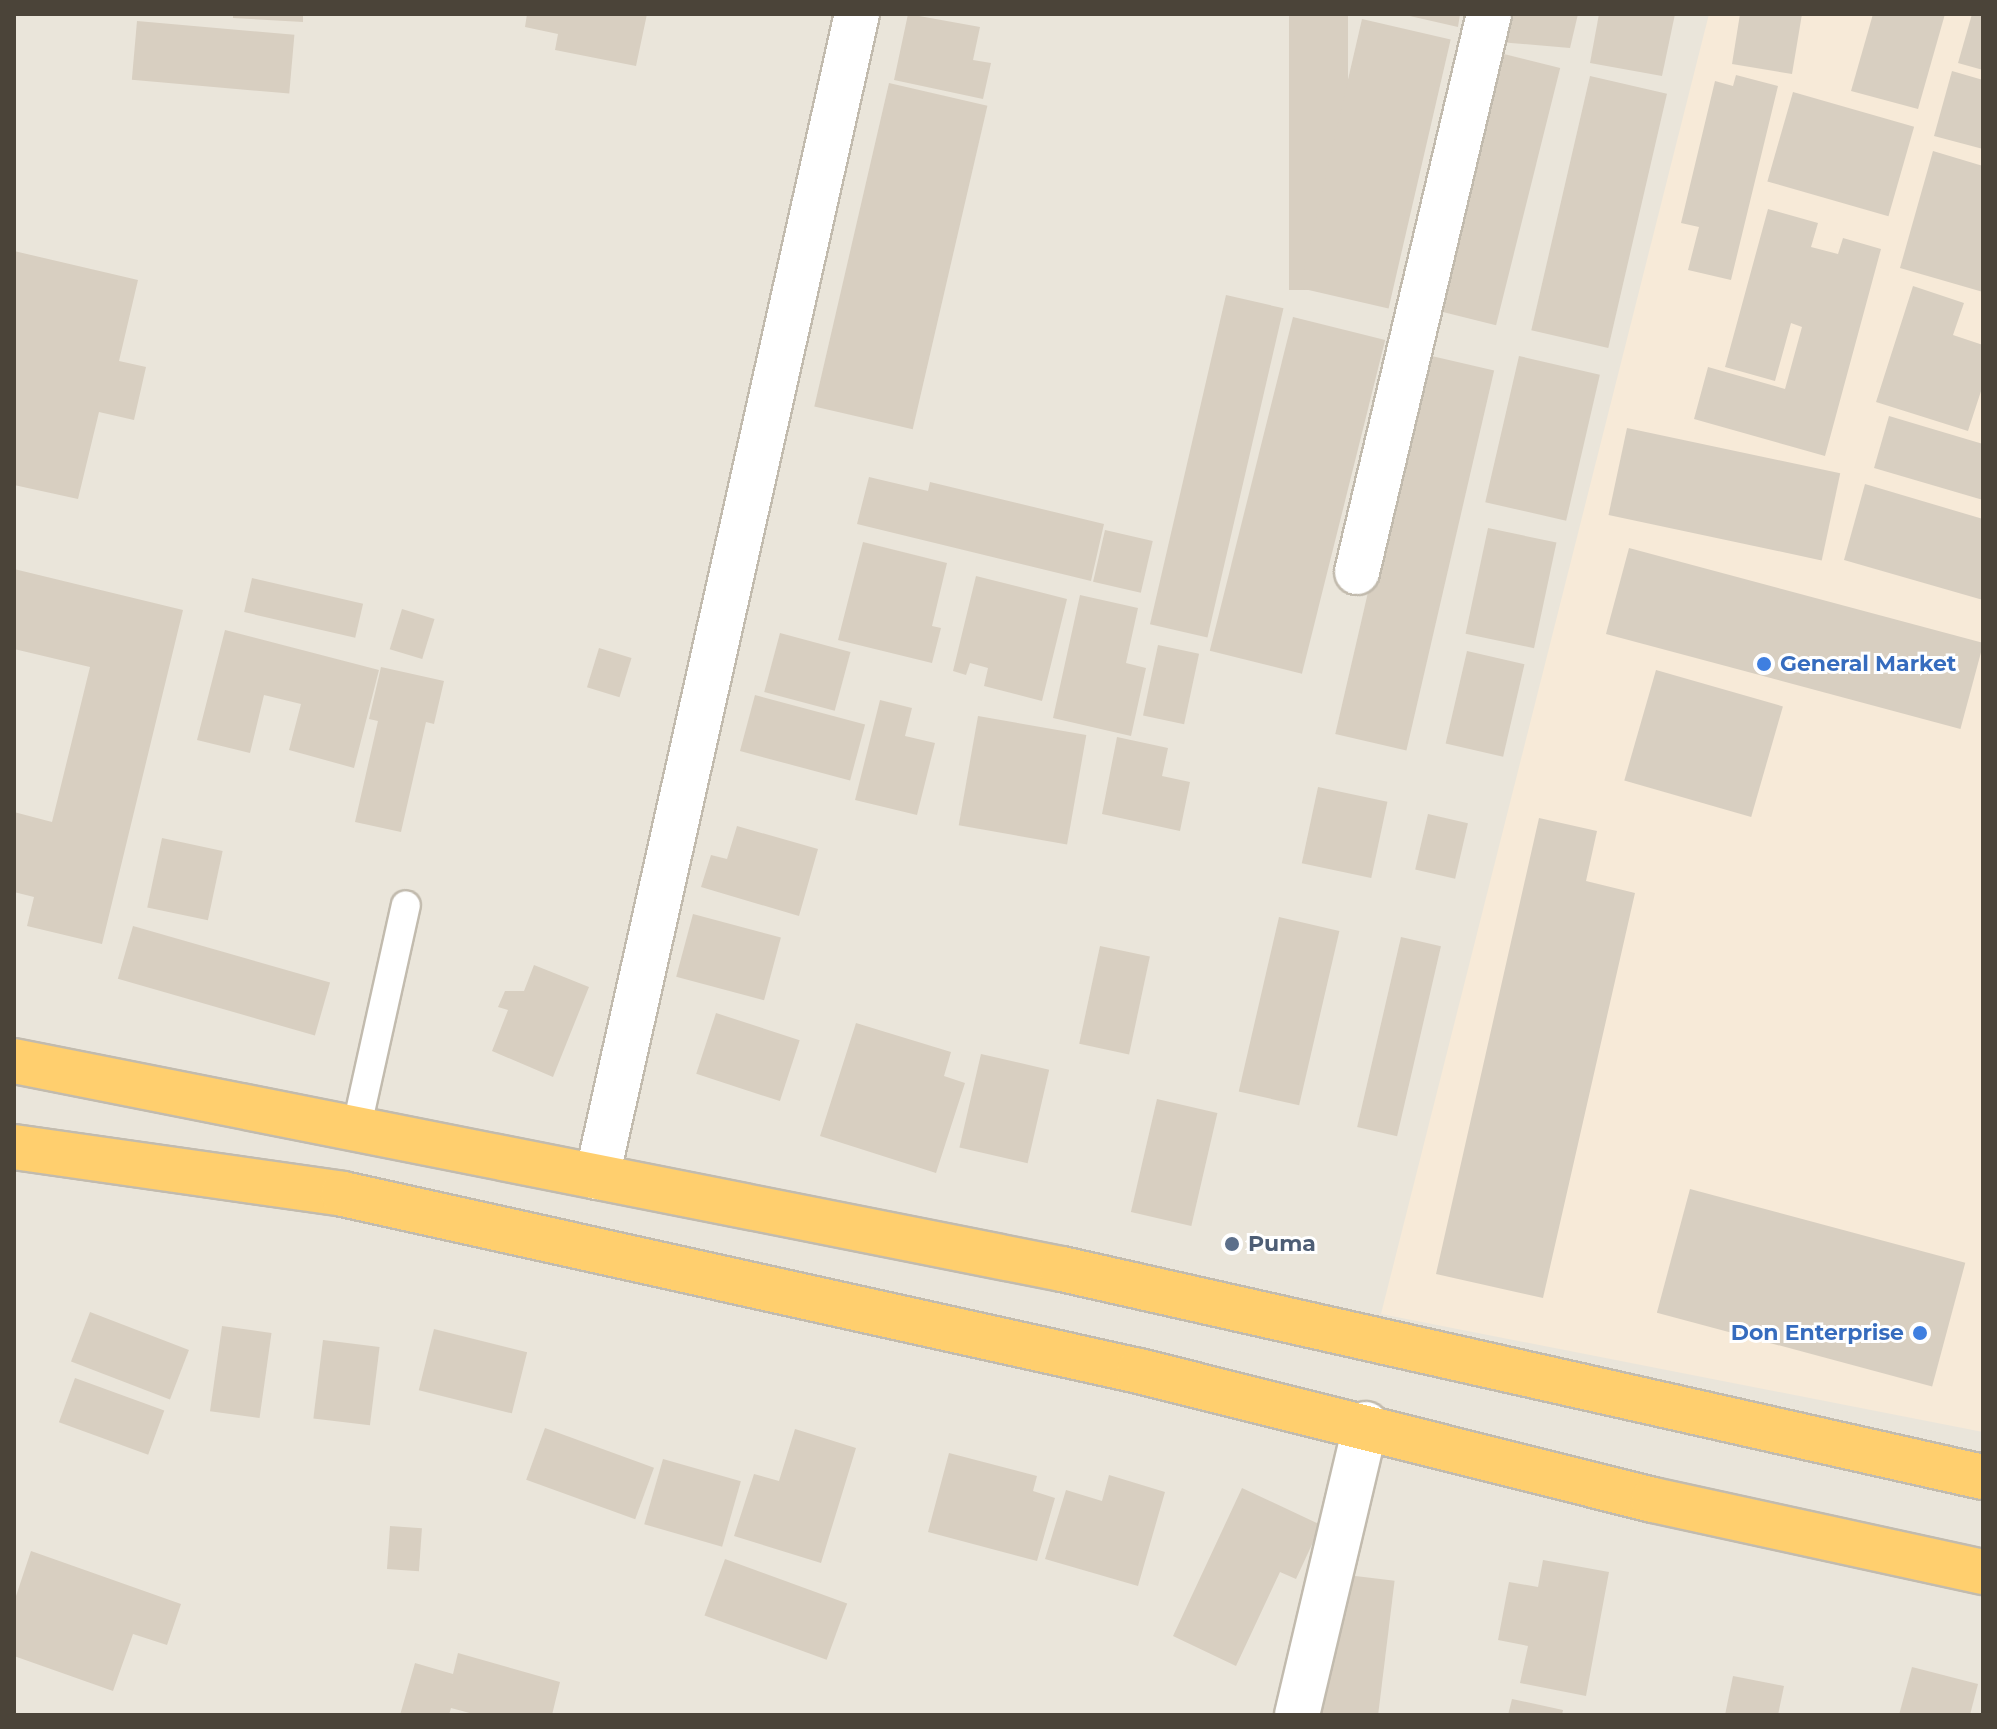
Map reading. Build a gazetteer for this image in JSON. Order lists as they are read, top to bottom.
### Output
{
  "places": ["General Market", "Puma", "Don Enterprise"]
}
